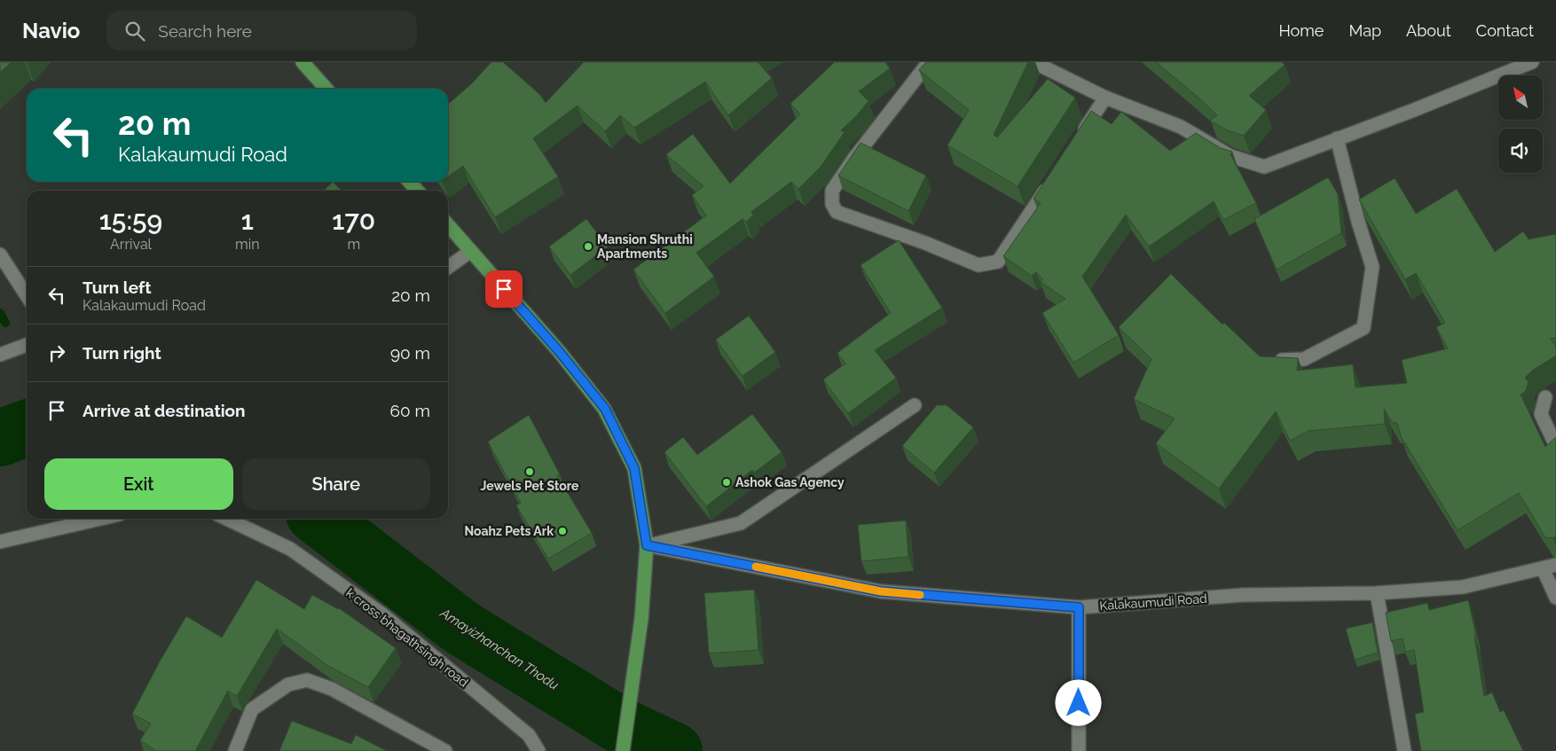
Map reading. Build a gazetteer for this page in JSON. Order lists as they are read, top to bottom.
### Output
{
  "streets": {
    "street": ["Kalakaumudi Road", "k cross bhagathsingh road"]
  },
  "water": ["Amayizhanchan Thodu"],
  "places": [
    "Mansion Shruthi Apartments",
    "Jewels Pet Store",
    "Ashok Gas Agency",
    "Noahz Pets Ark"
  ],
  "north": "top left",
  "page": {
    "header": "Navio",
    "search": "Search here",
    "nav": [
      "Home",
      "Map",
      "About",
      "Contact"
    ],
    "turn": ["20 m", "Kalakaumudi Road"],
    "eta": [
      "15:59",
      "Arrival",
      "1",
      "min",
      "170",
      "m"
    ],
    "list": [
      {
        "name": "Turn left",
        "note": "Kalakaumudi Road",
        "value": "20 m"
      },
      {
        "name": "Turn right",
        "value": "90 m"
      },
      {
        "name": "Arrive at destination",
        "value": "60 m"
      }
    ],
    "buttons": ["Exit", "Share"]
  }
}
